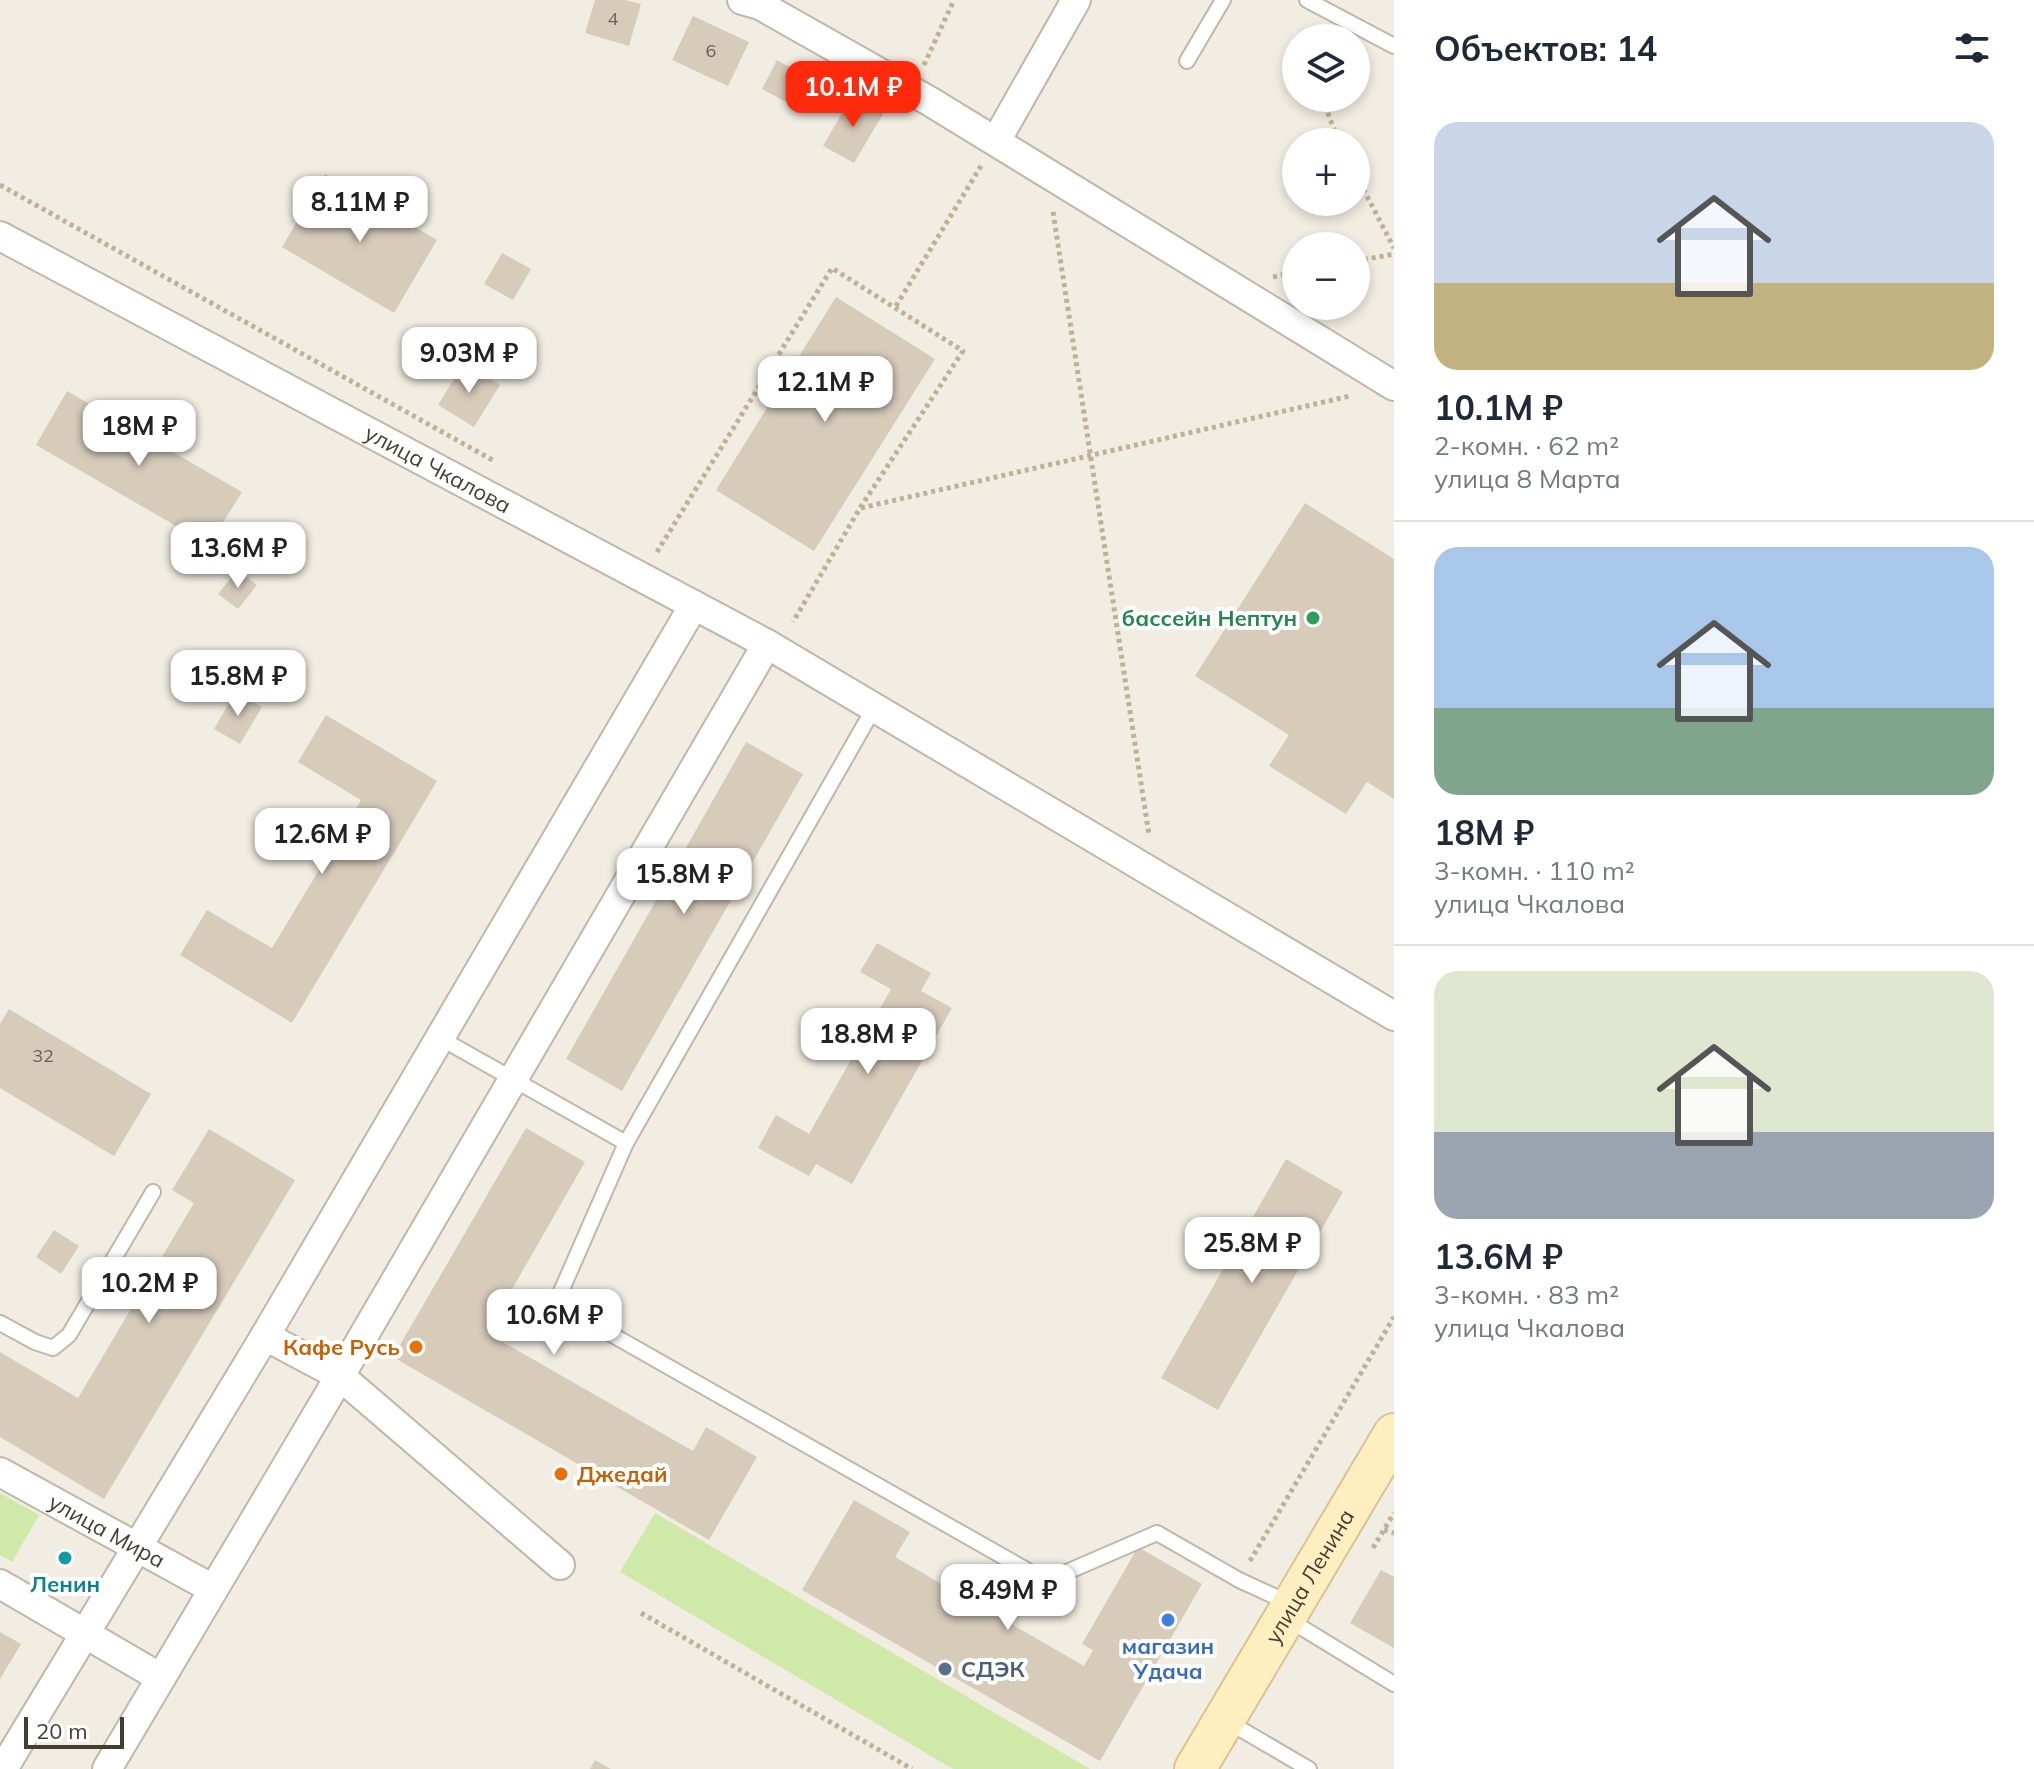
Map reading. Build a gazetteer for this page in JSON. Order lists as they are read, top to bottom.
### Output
{
  "streets": {
    "main road": ["улица Ленина"],
    "street": ["улица Чкалова", "улица Мира"]
  },
  "places": [
    "бассейн Нептун",
    "Кафе Русь",
    "Джедай",
    "Ленин",
    "магазин Удача",
    "СДЭК"
  ],
  "house_numbers": ["4", "6", "32"],
  "scale_bar": "20 m",
  "page": {
    "heading": "Объектов: 14",
    "map_buttons": ["+", "−"],
    "price": [
      "10.1M ₽",
      "8.11M ₽",
      "9.03M ₽",
      "12.1M ₽",
      "18M ₽",
      "13.6M ₽",
      "15.8M ₽",
      "12.6M ₽",
      "15.8M ₽",
      "18.8M ₽",
      "25.8M ₽",
      "10.2M ₽",
      "10.6M ₽",
      "8.49M ₽"
    ],
    "list": [
      {
        "name": "10.1M ₽",
        "note": "2-комн. · 62 m² · улица 8 Марта"
      },
      {
        "name": "18M ₽",
        "note": "3-комн. · 110 m² · улица Чкалова"
      },
      {
        "name": "13.6M ₽",
        "note": "3-комн. · 83 m² · улица Чкалова"
      }
    ],
    "scale": "20 m"
  }
}
